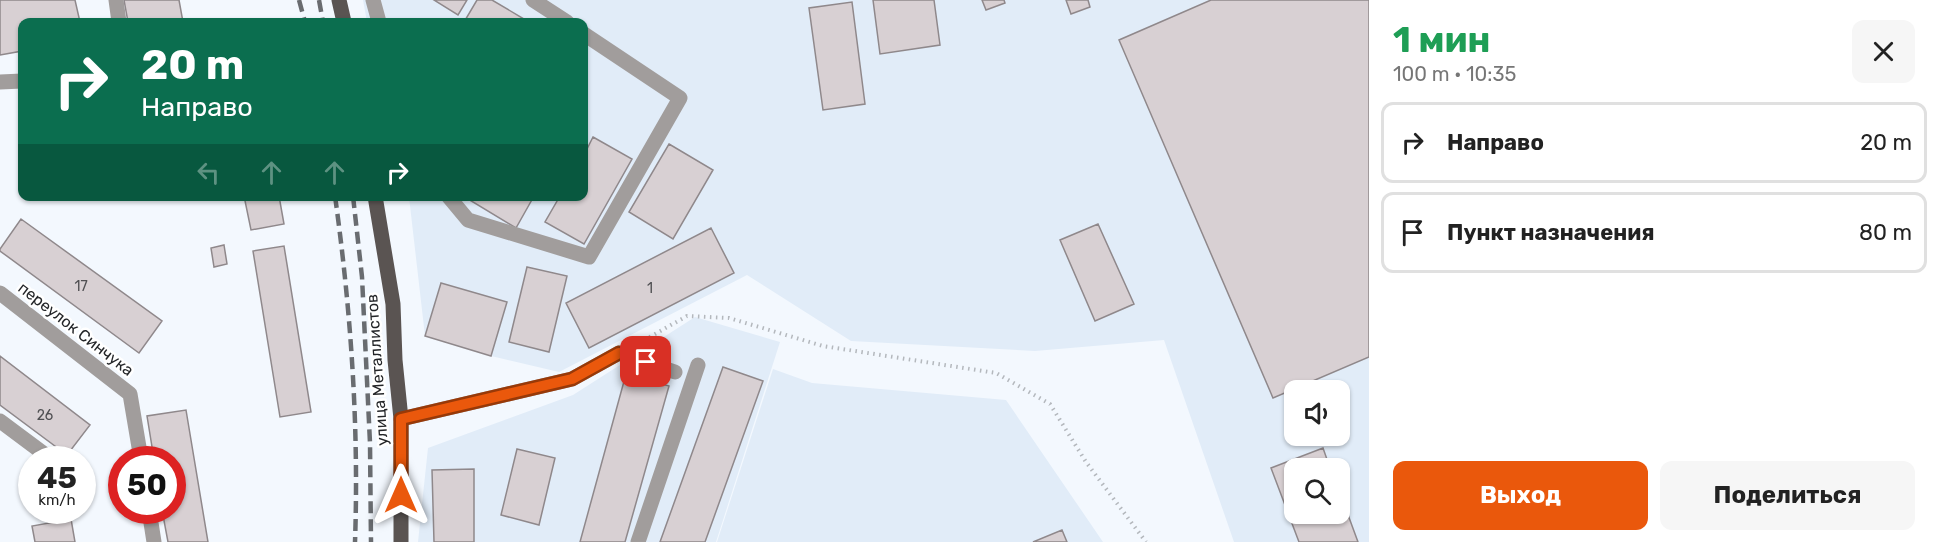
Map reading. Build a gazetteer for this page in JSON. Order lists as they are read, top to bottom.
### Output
{
  "streets": {
    "main road": ["улица Металлистов"],
    "street": ["переулок Синчука"]
  },
  "house_numbers": ["17", "1", "26"],
  "page": {
    "heading": ["1 мин", "100 m · 10:35"],
    "turn": ["20 m", "Направо"],
    "list": [
      {
        "name": "Направо",
        "value": "20 m"
      },
      {
        "name": "Пункт назначения",
        "value": "80 m"
      }
    ],
    "speed": "45 km/h",
    "limit": "50",
    "buttons": ["Выход", "Поделиться"]
  }
}
